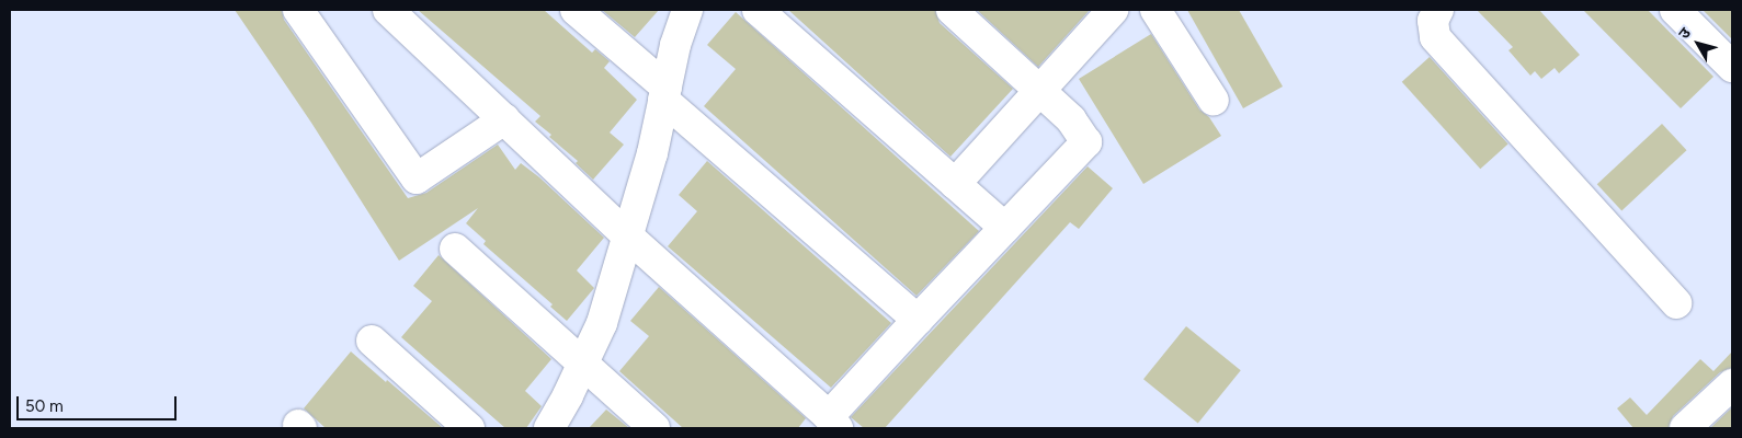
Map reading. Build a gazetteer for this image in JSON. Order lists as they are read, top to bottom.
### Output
{
  "scale_bar": "50 m",
  "north": "top left"
}
